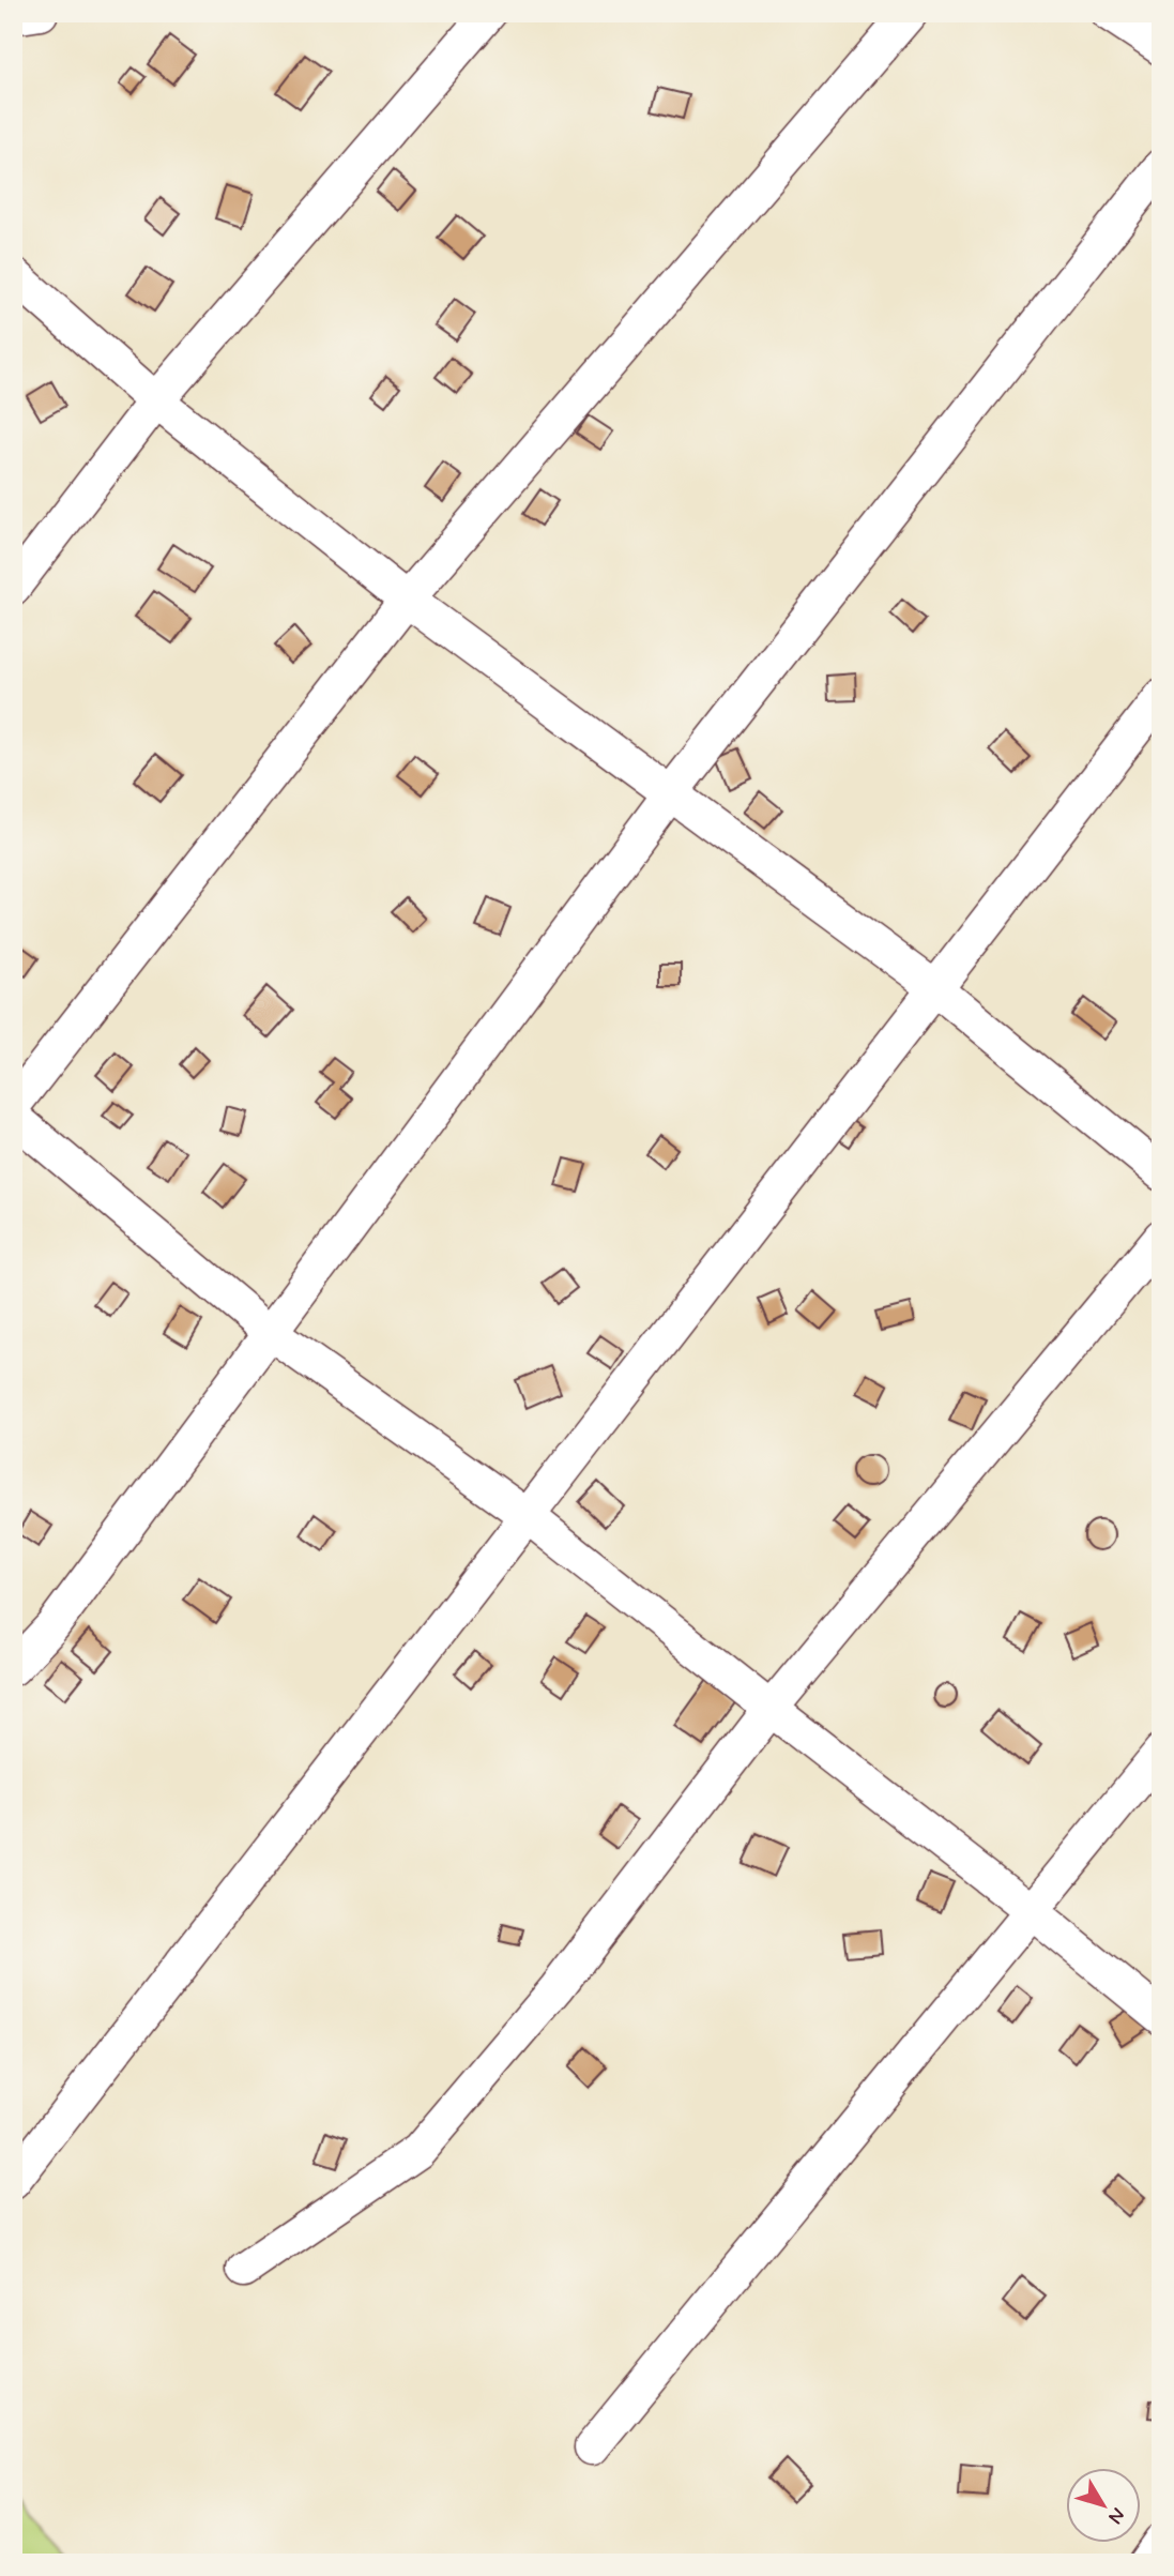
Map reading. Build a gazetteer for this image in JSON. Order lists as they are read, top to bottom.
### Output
{
  "north": "bottom right"
}
